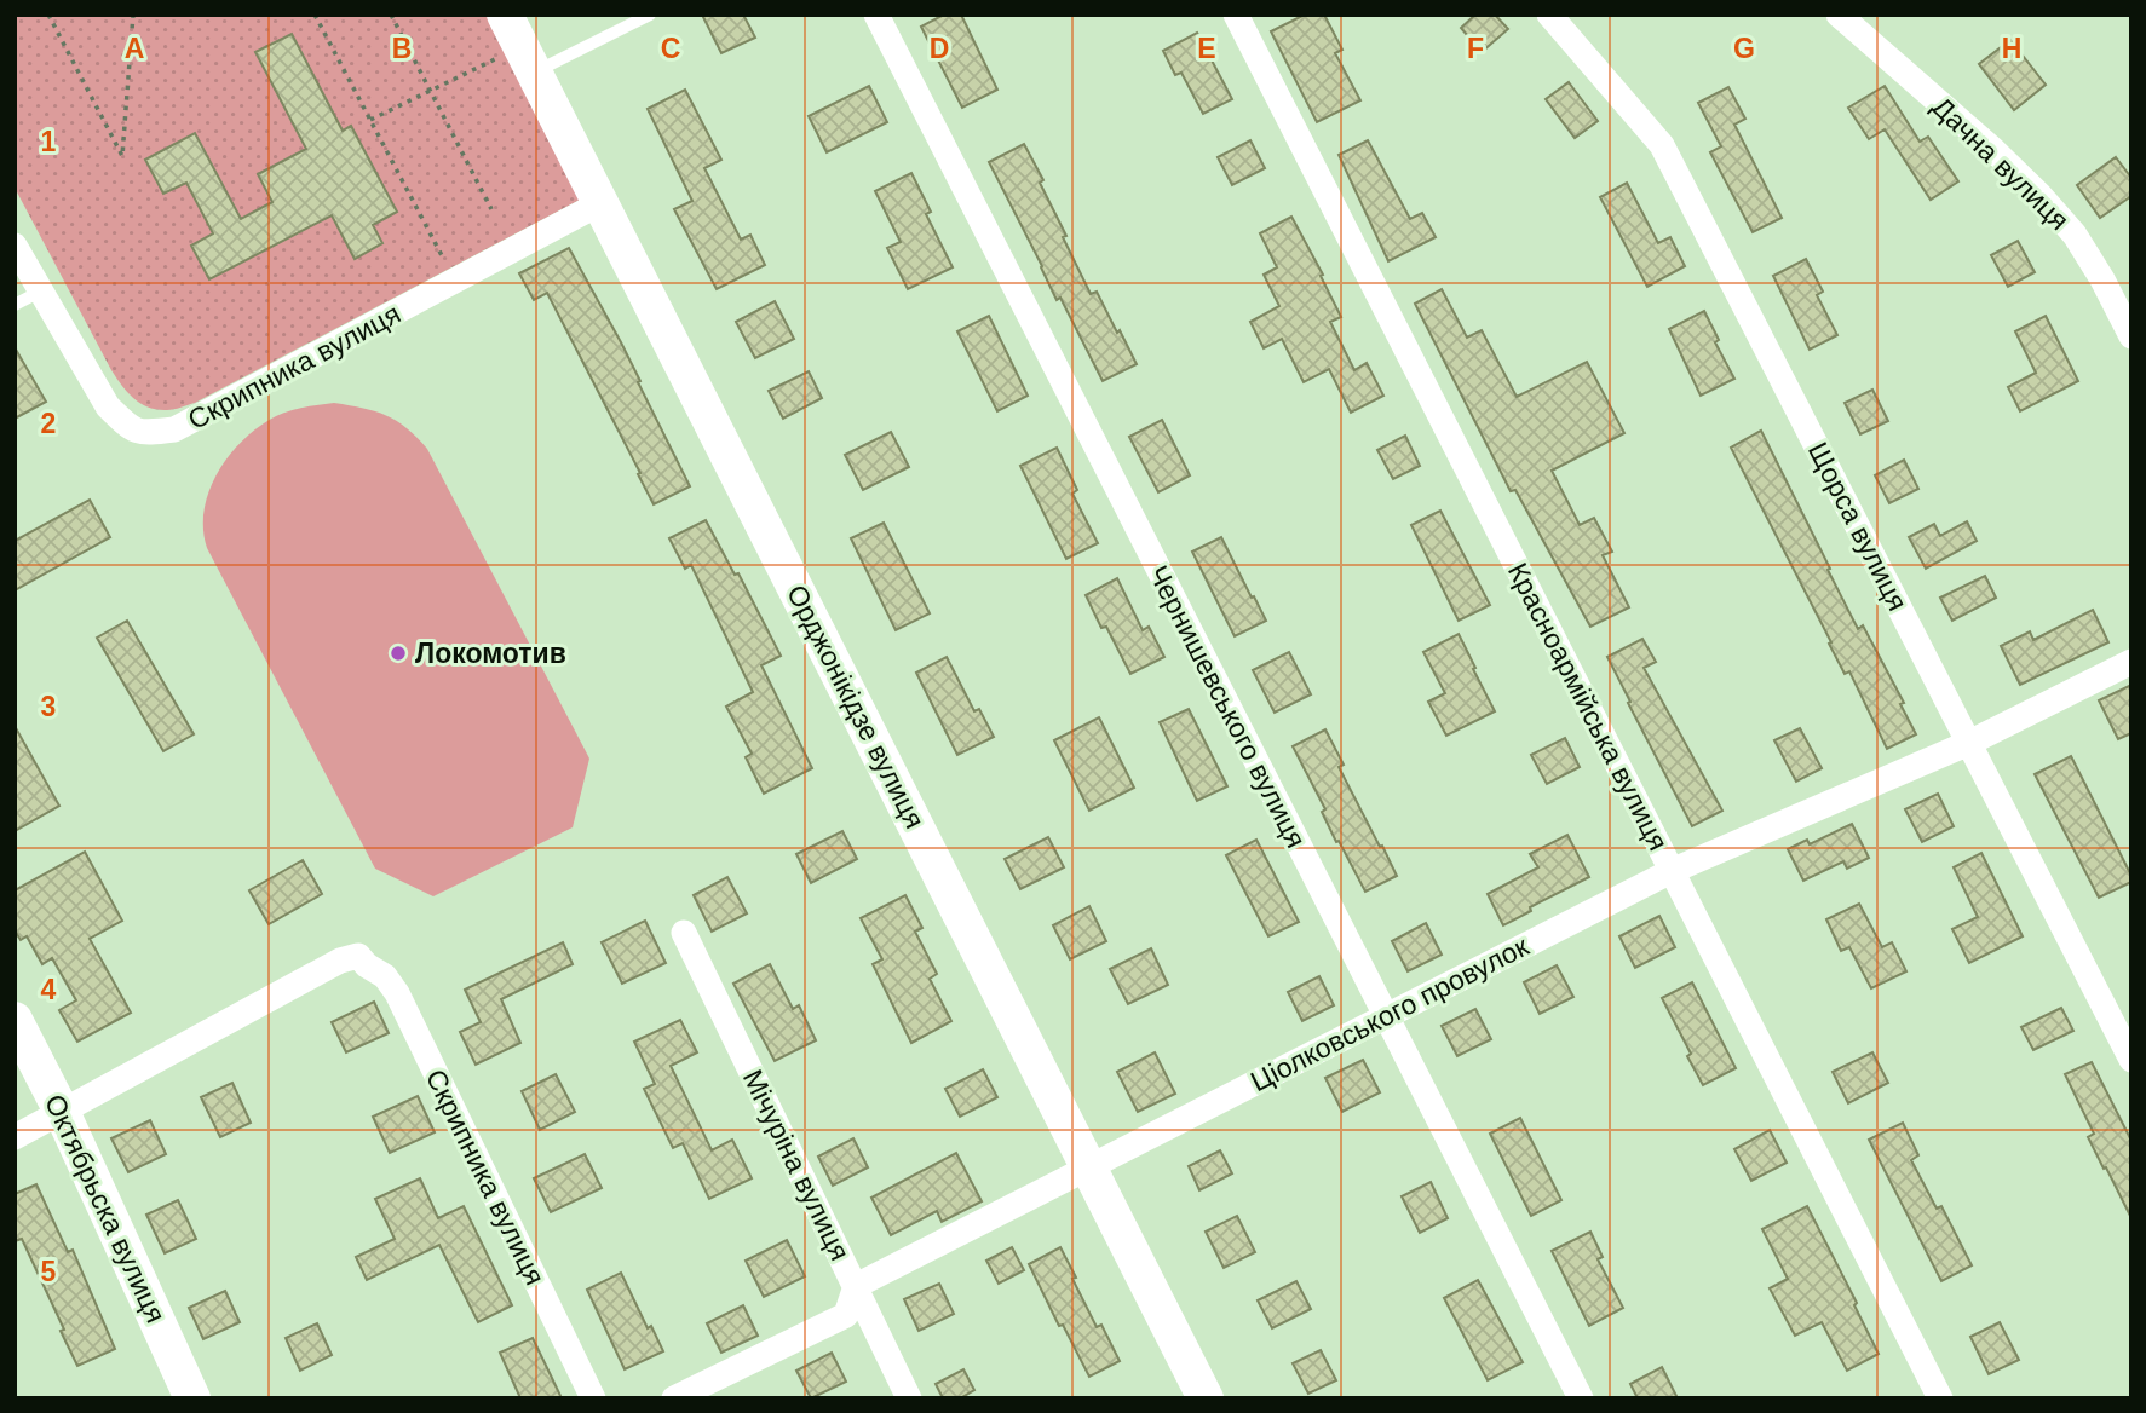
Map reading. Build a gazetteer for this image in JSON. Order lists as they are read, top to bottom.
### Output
{
  "streets": {
    "main road": ["Орджонікідзе вулиця", "Октябрьска вулиця"],
    "street": [
      "Дачна вулиця",
      "Скрипника вулиця",
      "Щорса вулиця",
      "Чернишевського вулиця",
      "Красноармійська вулиця",
      "Ціолковського провулок",
      "Мічуріна вулиця"
    ]
  },
  "crossings": [
    ["Скрипника вулиця", "Орджонікідзе вулиця"],
    ["Скрипника вулиця", "Октябрьска вулиця"],
    ["Щорса вулиця", "Ціолковського провулок"],
    ["Орджонікідзе вулиця", "Ціолковського провулок"],
    ["Чернишевського вулиця", "Ціолковського провулок"],
    ["Красноармійська вулиця", "Ціолковського провулок"],
    ["Ціолковського провулок", "Мічуріна вулиця"]
  ],
  "places": ["Локомотив"],
  "grid": {
    "columns": [
      "A",
      "B",
      "C",
      "D",
      "E",
      "F",
      "G",
      "H"
    ],
    "rows": [
      "1",
      "2",
      "3",
      "4",
      "5"
    ]
  }
}
